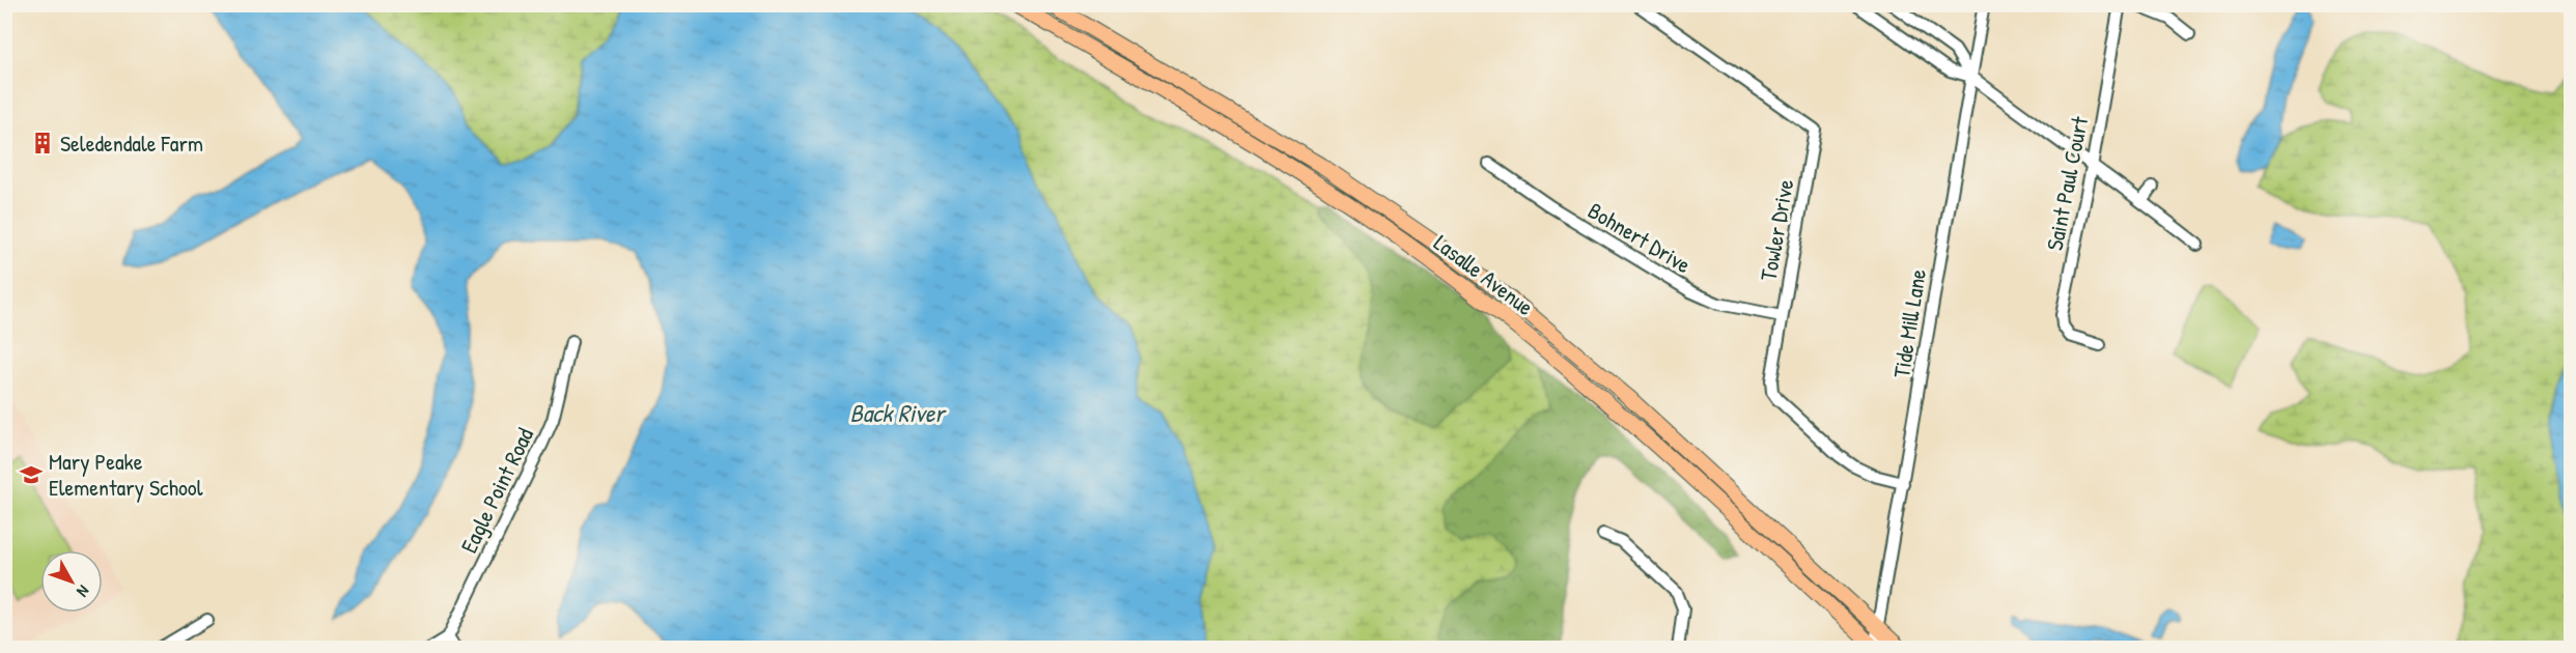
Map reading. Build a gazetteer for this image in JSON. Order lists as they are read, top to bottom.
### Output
{
  "streets": {
    "main road": ["Lasalle Avenue"],
    "street": [
      "Saint Paul Court",
      "Towler Drive",
      "Bohnert Drive",
      "Tide Mill Lane",
      "Eagle Point Road"
    ]
  },
  "crossings": [
    ["Towler Drive", "Bohnert Drive"],
    ["Towler Drive", "Tide Mill Lane"],
    ["Lasalle Avenue", "Tide Mill Lane"]
  ],
  "water": ["Back River"],
  "places": {
    "building": ["Seledendale Farm"],
    "school or university": ["Mary Peake Elementary School"]
  },
  "north": "bottom right"
}
